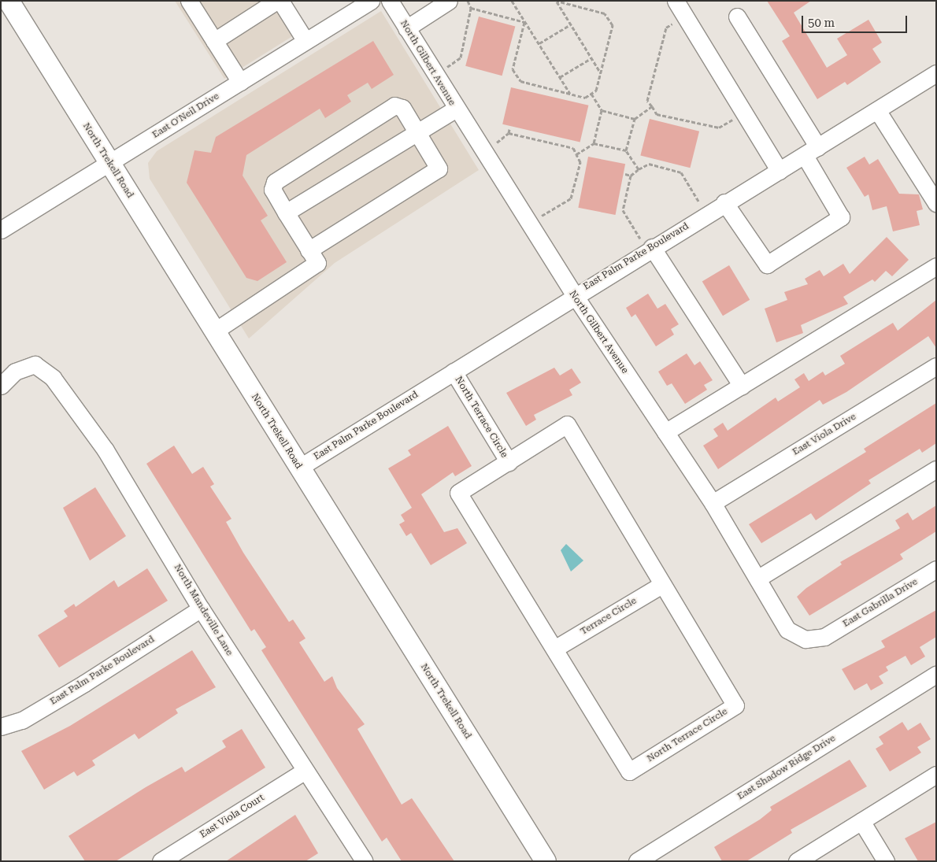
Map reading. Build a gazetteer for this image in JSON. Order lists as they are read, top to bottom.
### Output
{
  "streets": {
    "main road": ["North Trekell Road"],
    "street": [
      "North Gilbert Avenue",
      "East O'Neil Drive",
      "East Palm Parke Boulevard",
      "North Terrace Circle",
      "East Viola Drive",
      "East Gabrilla Drive",
      "North Mandeville Lane",
      "Terrace Circle",
      "East Shadow Ridge Drive",
      "East Viola Court"
    ]
  },
  "crossings": [
    ["North Gilbert Avenue", "East Palm Parke Boulevard"],
    ["North Gilbert Avenue", "East Viola Drive"],
    ["North Gilbert Avenue", "East Gabrilla Drive"],
    ["East O'Neil Drive", "North Trekell Road"],
    ["North Trekell Road", "East Palm Parke Boulevard"],
    ["East Palm Parke Boulevard", "North Terrace Circle"],
    ["East Palm Parke Boulevard", "North Mandeville Lane"],
    ["North Terrace Circle", "Terrace Circle"],
    ["North Mandeville Lane", "East Viola Court"]
  ],
  "scale_bar": "50 m"
}
